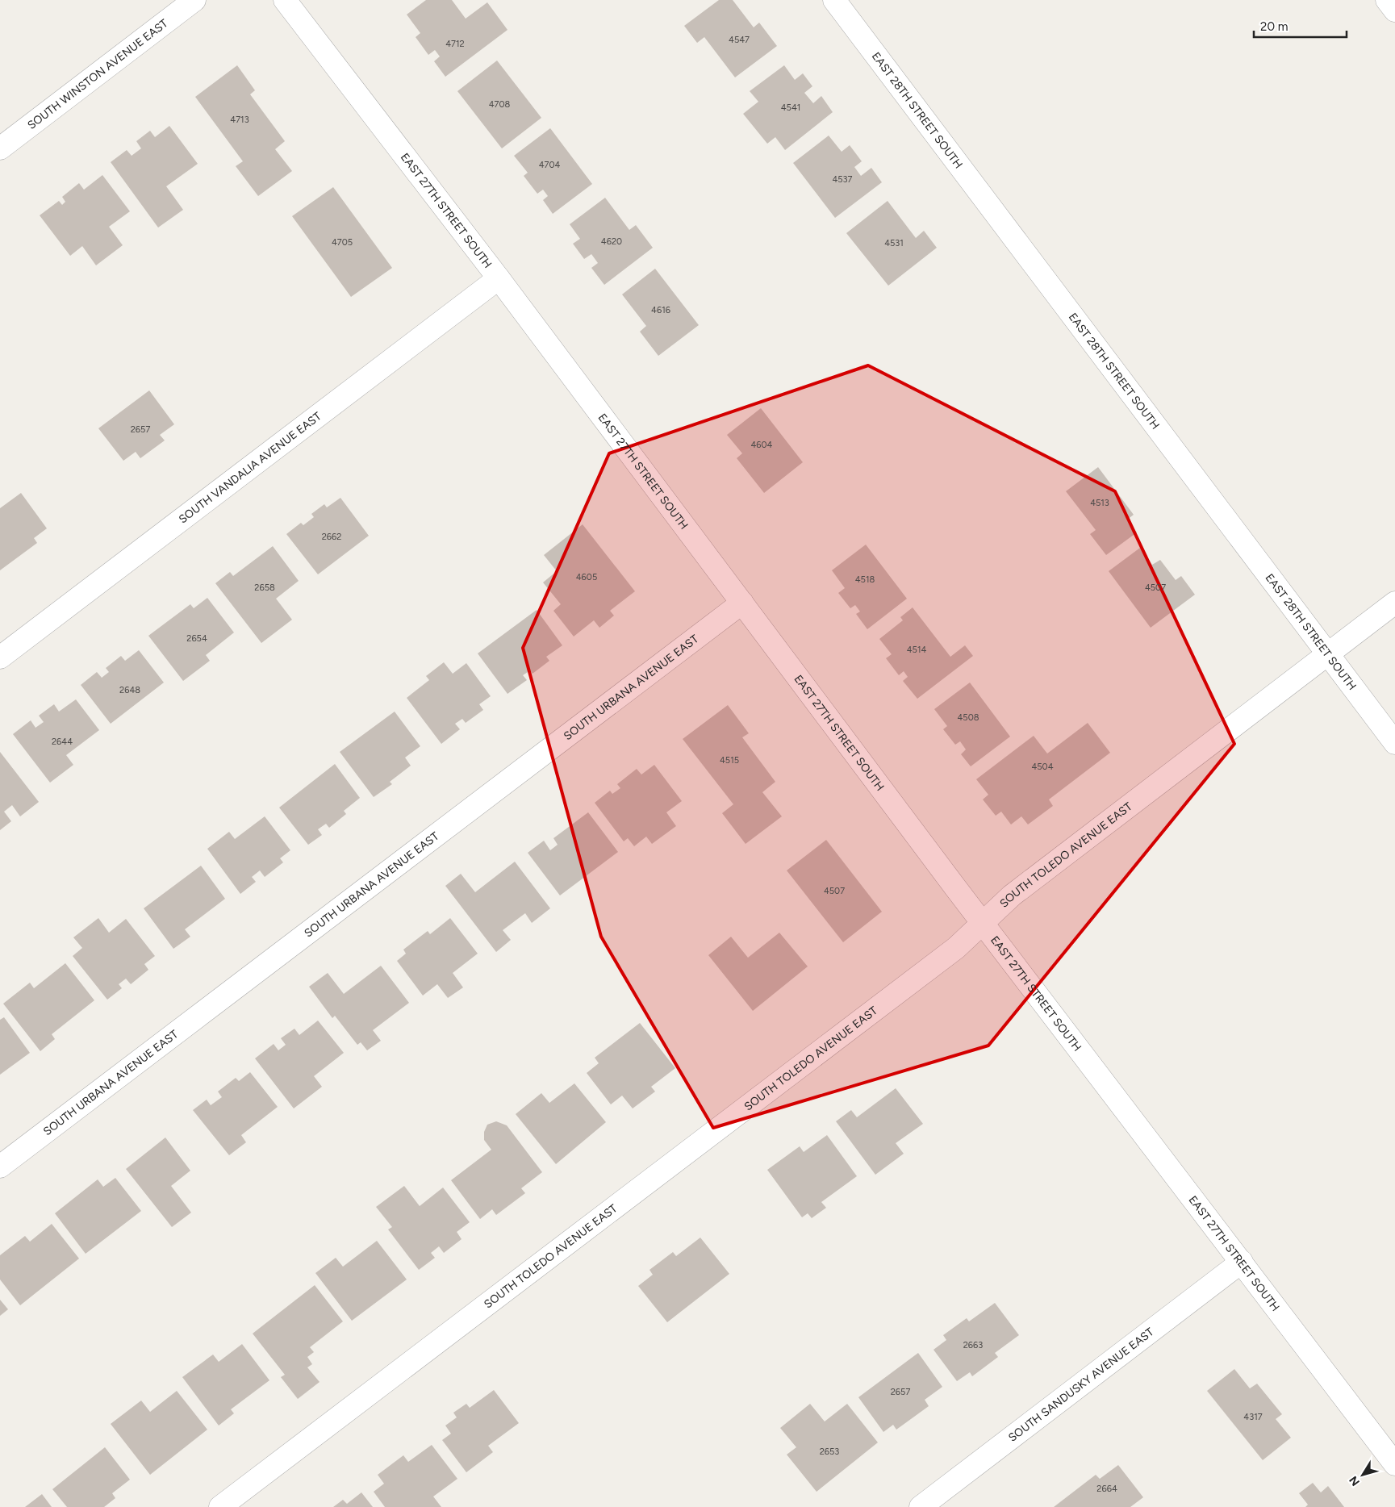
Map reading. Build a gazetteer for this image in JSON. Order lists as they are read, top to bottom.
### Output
{
  "streets": {
    "street": [
      "SOUTH WINSTON AVENUE EAST",
      "EAST 28TH STREET SOUTH",
      "EAST 27TH STREET SOUTH",
      "SOUTH VANDALIA AVENUE EAST",
      "SOUTH URBANA AVENUE EAST",
      "SOUTH TOLEDO AVENUE EAST",
      "SOUTH SANDUSKY AVENUE EAST"
    ]
  },
  "crossings": [
    ["EAST 28TH STREET SOUTH", "SOUTH TOLEDO AVENUE EAST"],
    ["EAST 27TH STREET SOUTH", "SOUTH VANDALIA AVENUE EAST"],
    ["EAST 27TH STREET SOUTH", "SOUTH URBANA AVENUE EAST"],
    ["EAST 27TH STREET SOUTH", "SOUTH TOLEDO AVENUE EAST"],
    ["EAST 27TH STREET SOUTH", "SOUTH SANDUSKY AVENUE EAST"]
  ],
  "house_numbers": [
    "4547",
    "4712",
    "4708",
    "4541",
    "4713",
    "4704",
    "4537",
    "4620",
    "4705",
    "4531",
    "4616",
    "2657",
    "4604",
    "4513",
    "2662",
    "4605",
    "4518",
    "2658",
    "4507",
    "2654",
    "4514",
    "2648",
    "4508",
    "2644",
    "4515",
    "4504",
    "4507",
    "2663",
    "2657",
    "4317",
    "2653",
    "2664"
  ],
  "scale_bar": "20 m",
  "north": "bottom left"
}
